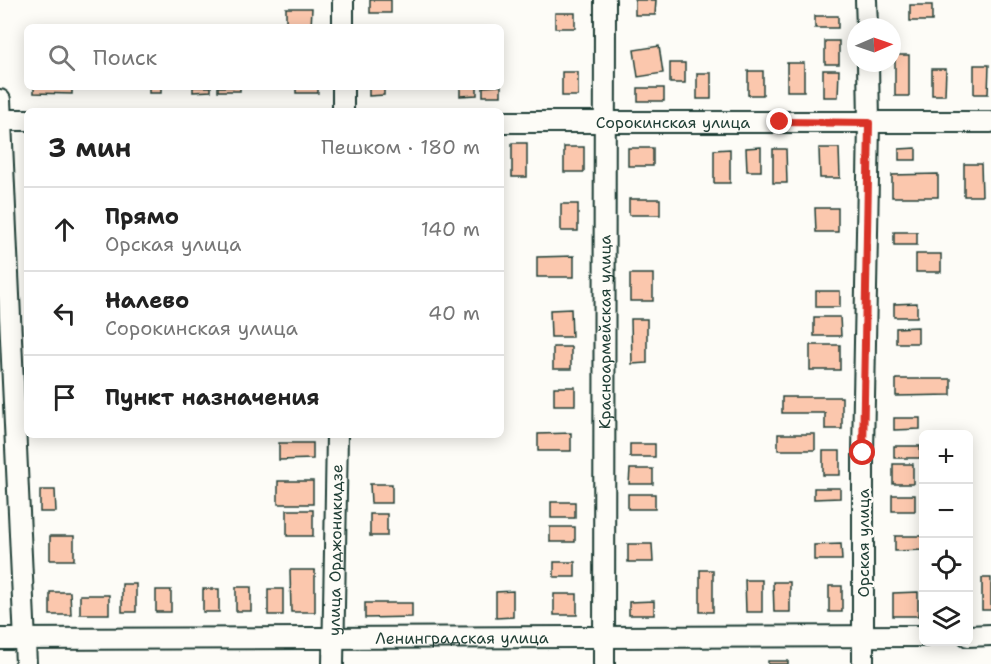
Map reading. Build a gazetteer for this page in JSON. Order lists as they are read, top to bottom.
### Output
{
  "streets": {
    "street": [
      "Сорокинская улица",
      "Красноармейская улица",
      "Орская улица",
      "улица Орджоникидзе",
      "Ленинградская улица"
    ]
  },
  "crossings": [
    ["Сорокинская улица", "Красноармейская улица"],
    ["Сорокинская улица", "Орская улица"],
    ["Красноармейская улица", "Ленинградская улица"],
    ["Орская улица", "Ленинградская улица"],
    ["улица Орджоникидзе", "Ленинградская улица"]
  ],
  "north": "right",
  "page": {
    "search": "Поиск",
    "heading": ["3 мин", "Пешком · 180 m"],
    "list": [
      ["Прямо", "Орская улица", "140 m"],
      ["Налево", "Сорокинская улица", "40 m"],
      "Пункт назначения"
    ],
    "map_buttons": ["+", "−"]
  }
}
